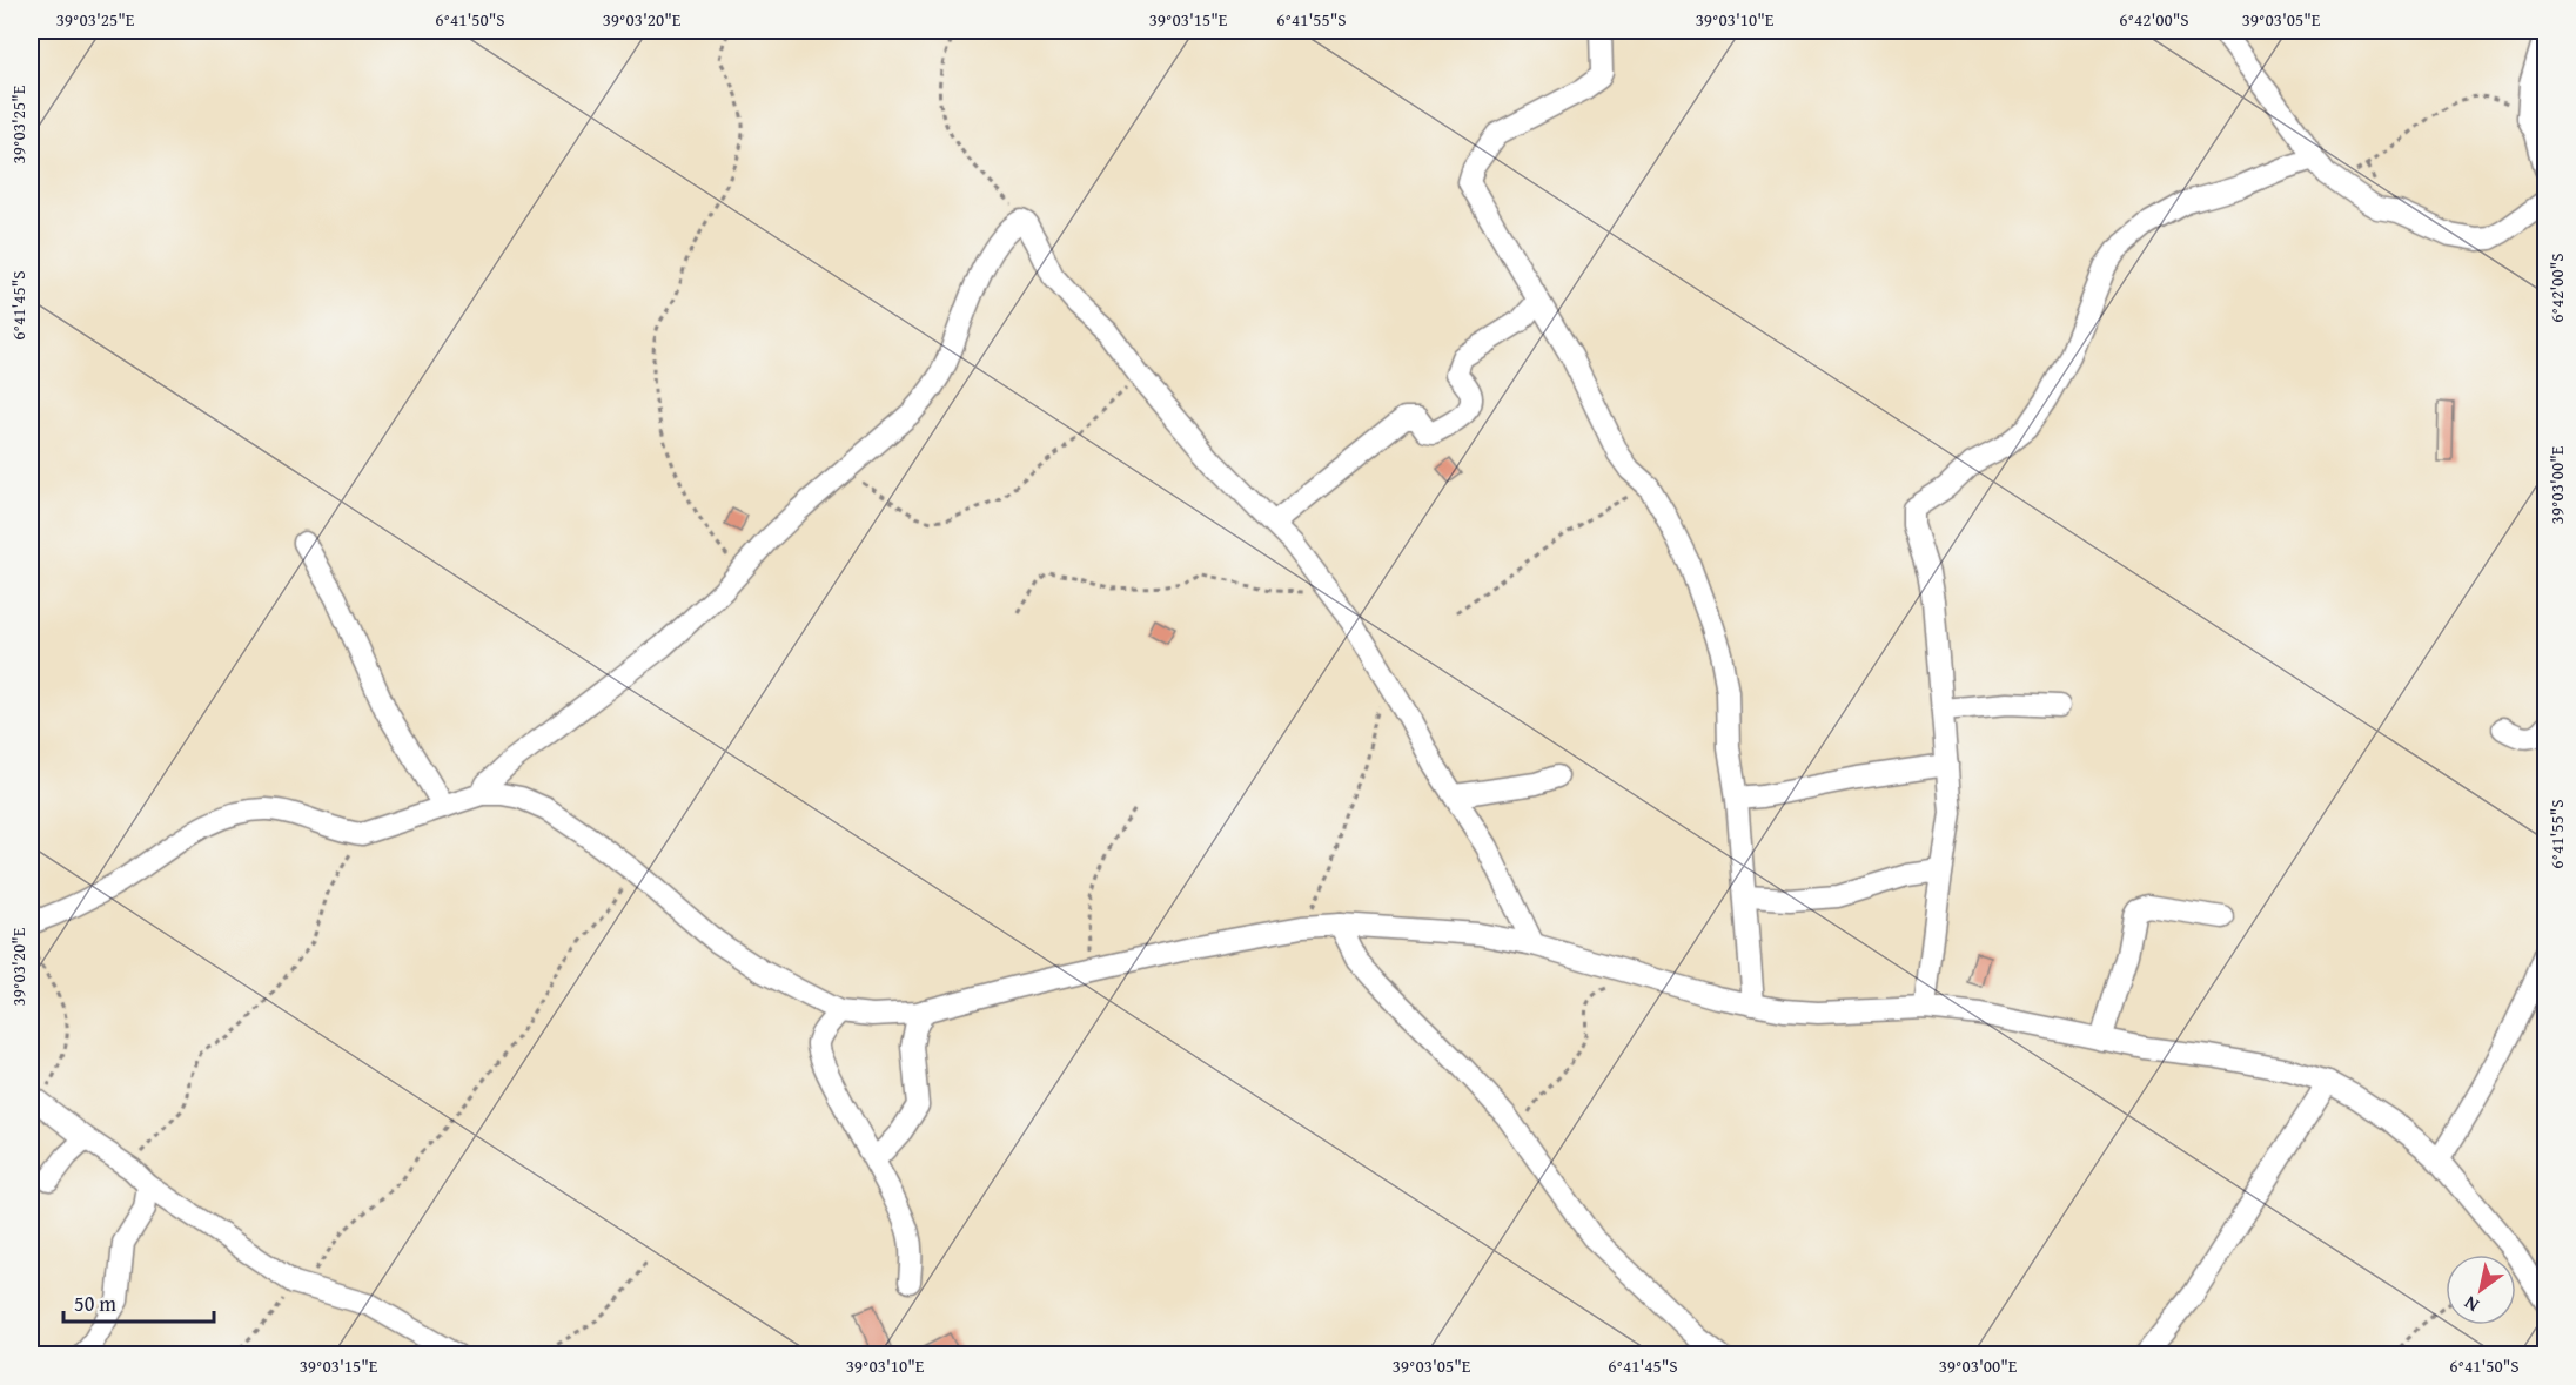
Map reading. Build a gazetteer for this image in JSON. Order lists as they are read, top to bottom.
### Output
{
  "scale_bar": "50 m",
  "north": "bottom left",
  "coordinates": [
    "39°03'25\"E",
    "6°41'50\"S",
    "39°03'20\"E",
    "39°03'15\"E",
    "6°41'55\"S",
    "39°03'10\"E",
    "6°42'00\"S",
    "39°03'05\"E",
    "6°41'45\"S",
    "39°03'00\"E"
  ]
}
